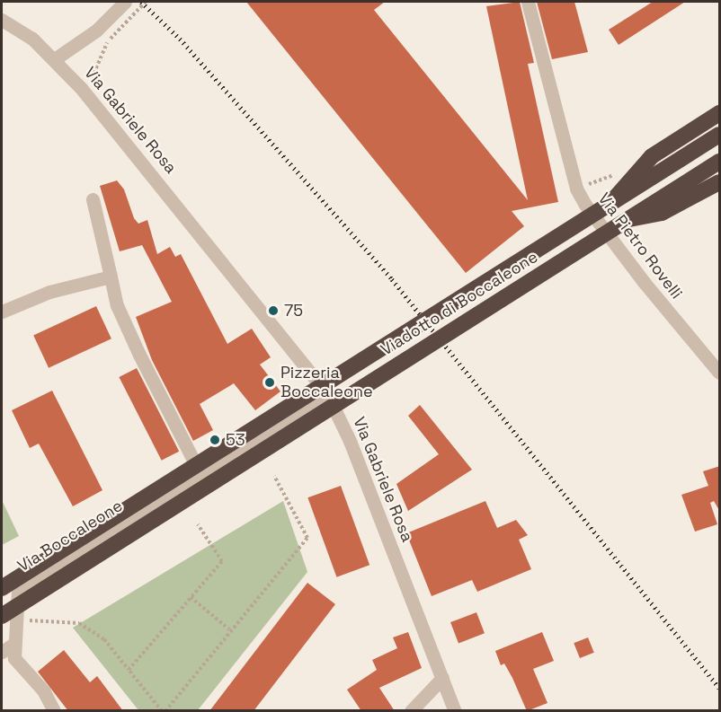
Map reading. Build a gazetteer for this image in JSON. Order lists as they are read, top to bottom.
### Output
{
  "streets": {
    "highway": ["Viadotto di Boccaleone"],
    "street": ["Via Gabriele Rosa", "Via Pietro Rovelli", "Via Boccaleone"]
  },
  "crossings": [
    ["Via Gabriele Rosa", "Via Boccaleone"]
  ],
  "places": ["75", "Pizzeria Boccaleone", "53"]
}
